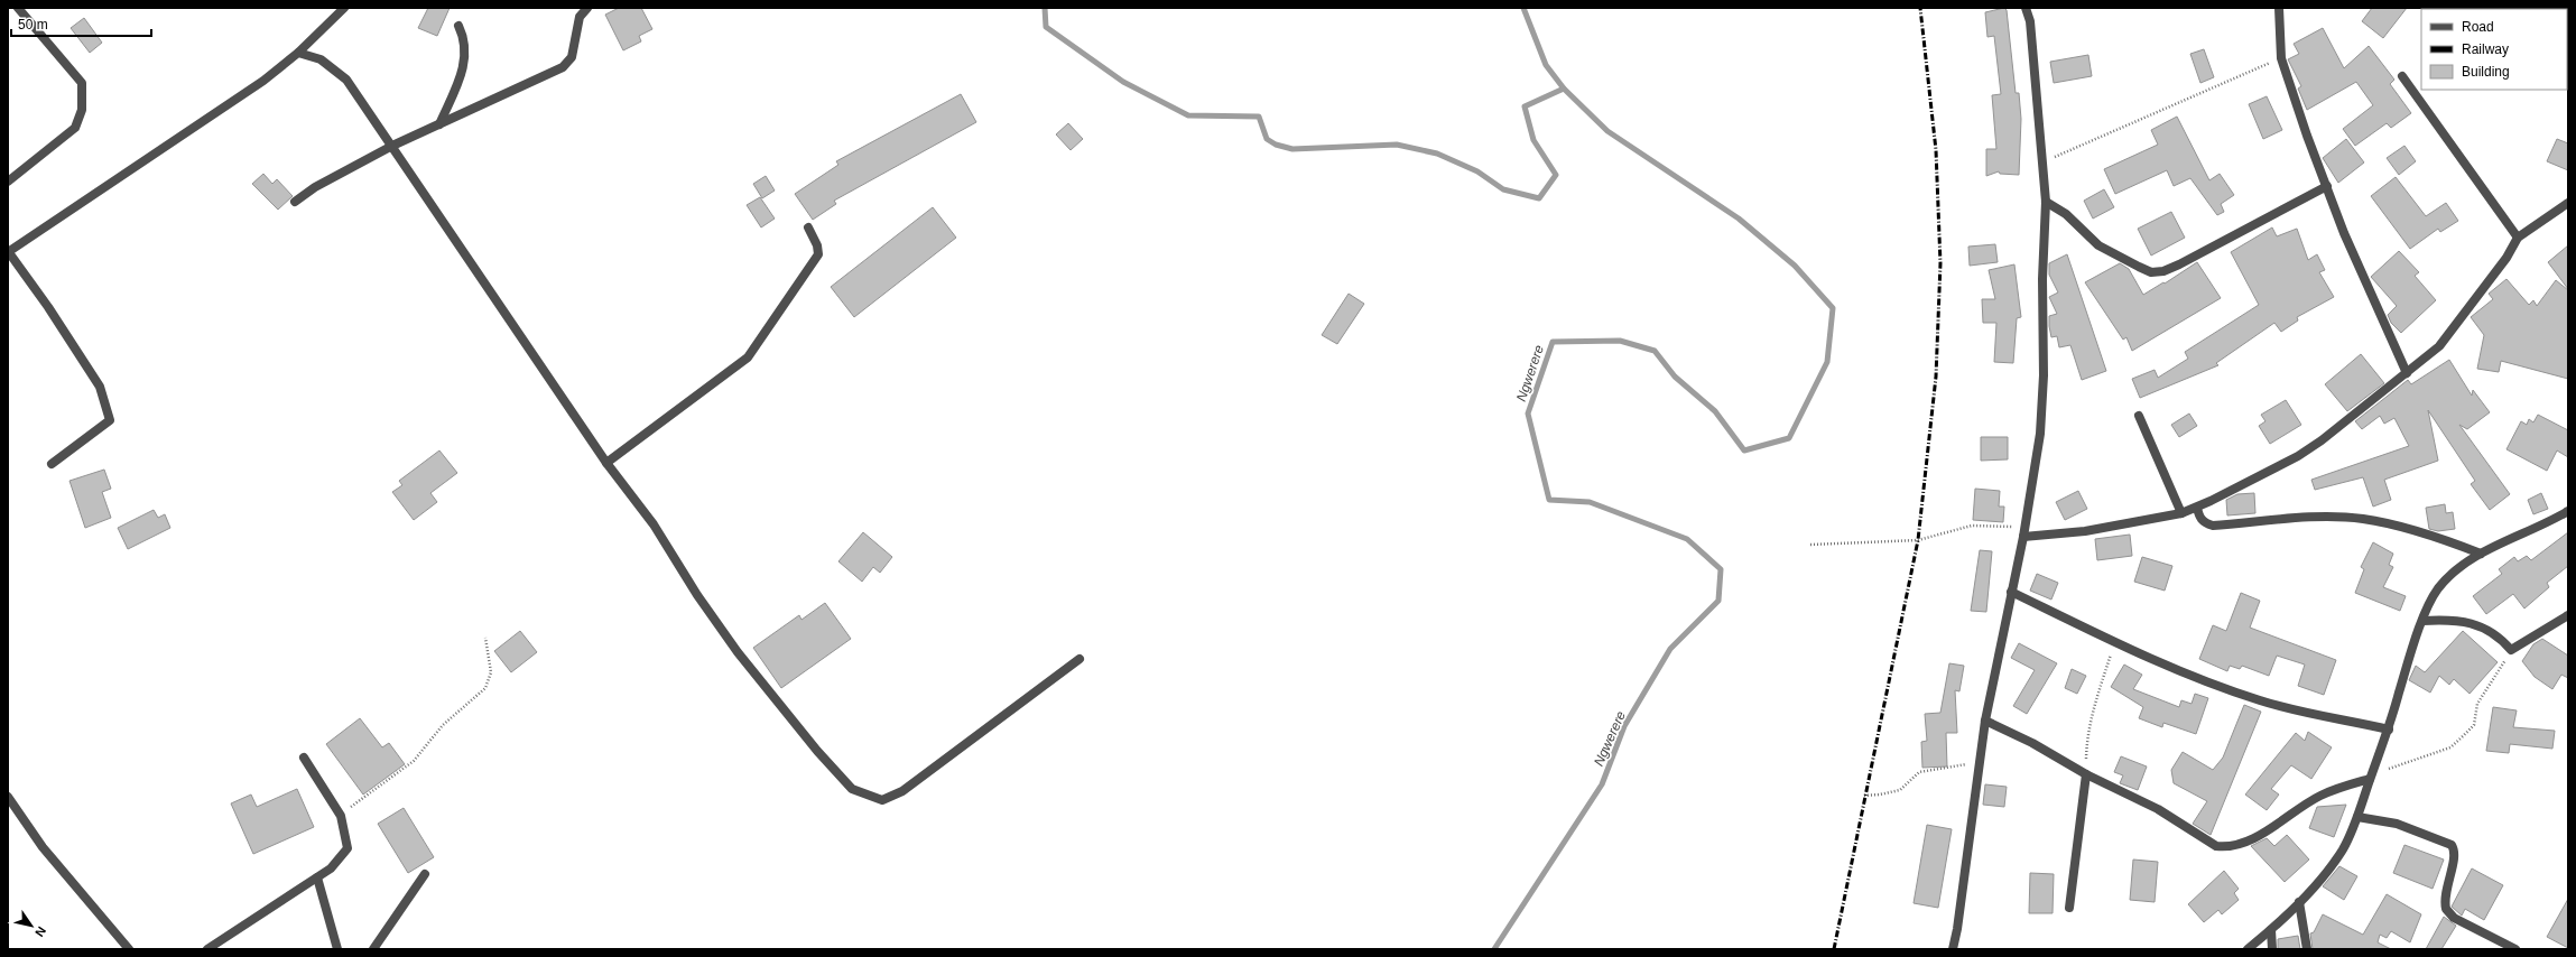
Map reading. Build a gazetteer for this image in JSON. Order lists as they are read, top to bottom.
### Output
{
  "water": ["Ngwerere"],
  "legend": ["Road", "Railway", "Building"],
  "scale_bar": "50 m",
  "north": "bottom right"
}
